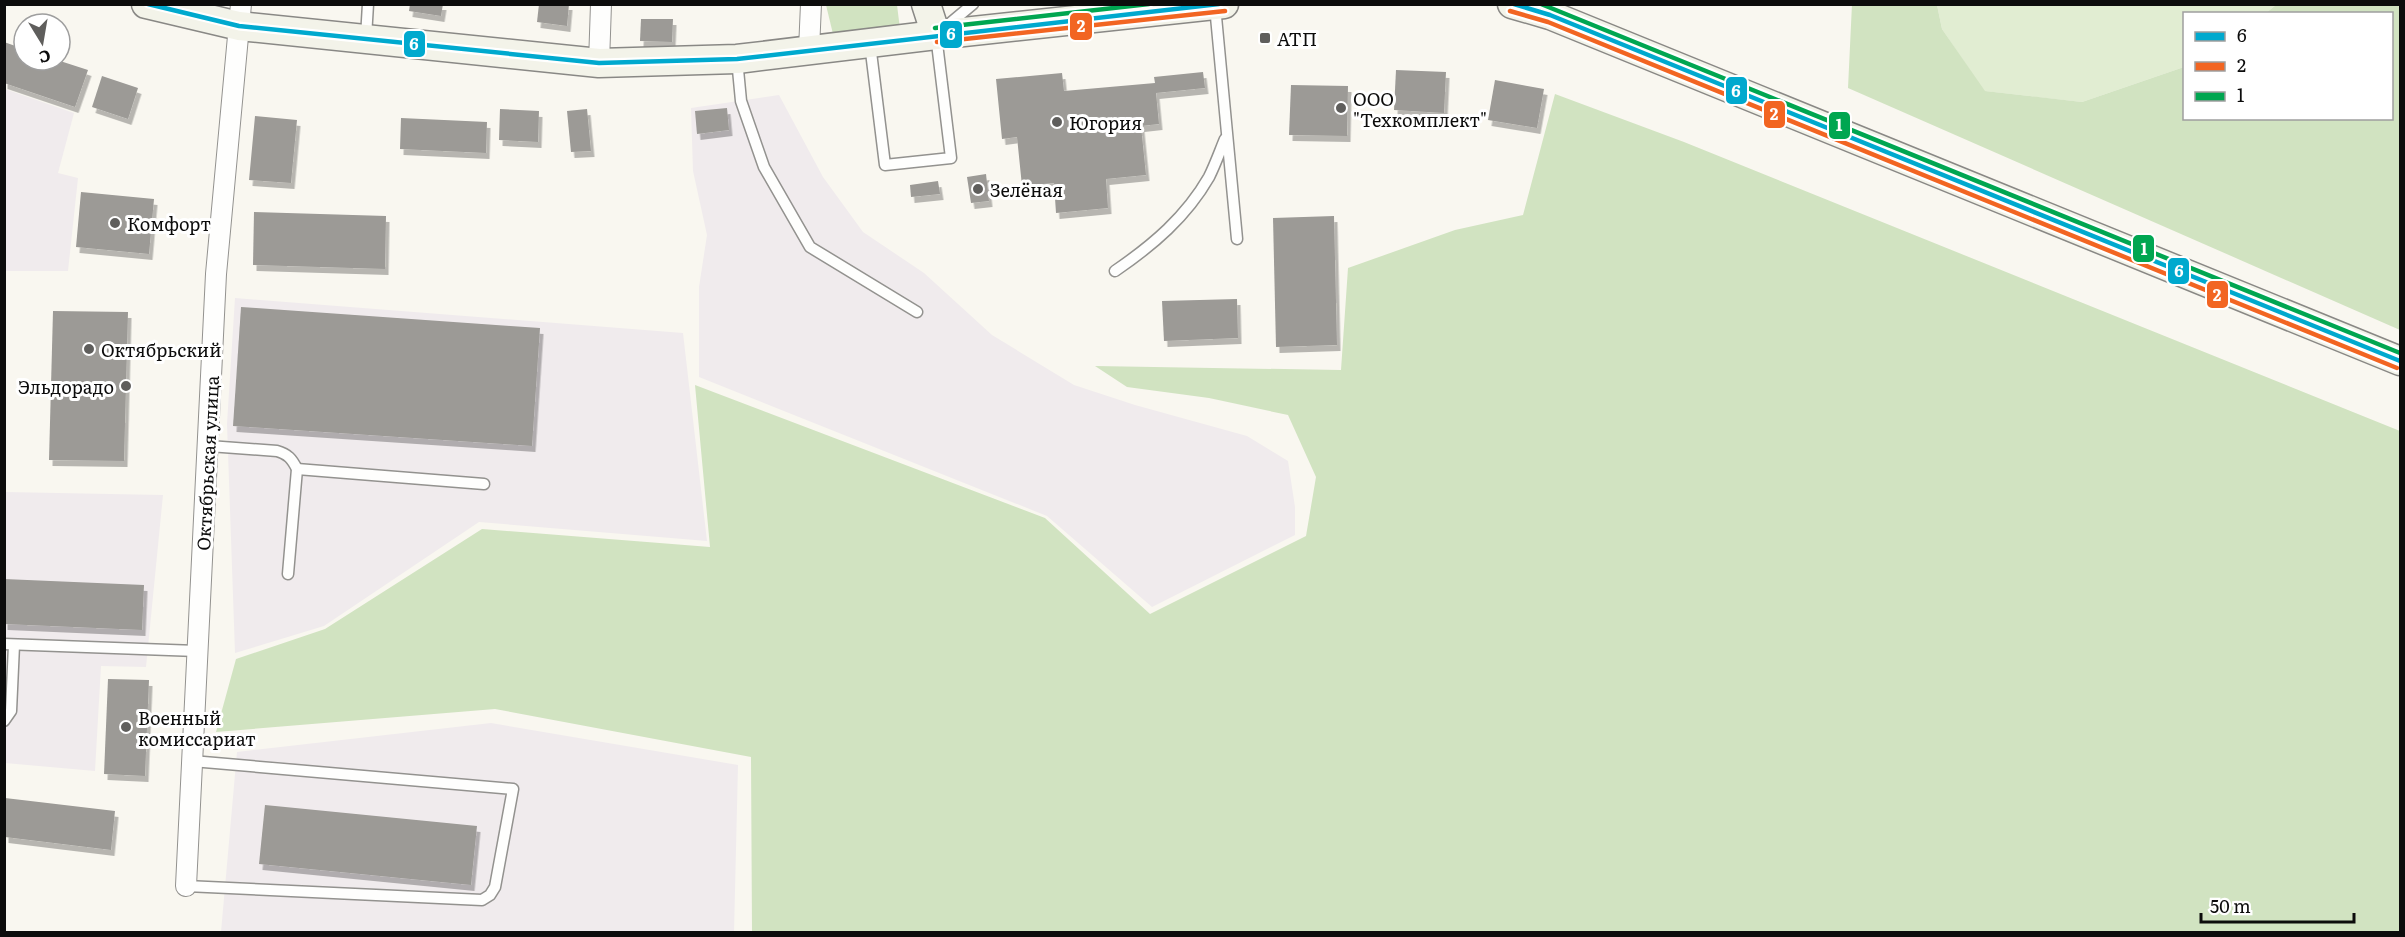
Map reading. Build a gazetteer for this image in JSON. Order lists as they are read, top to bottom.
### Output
{
  "streets": {
    "street": ["Октябрьская улица"]
  },
  "places": {
    "transit": ["АТП"],
    "other": [
      "ООО \"Техкомплект\"",
      "Югория",
      "Зелёная",
      "Комфорт",
      "Октябрьский",
      "Эльдорадо",
      "Военный комиссариат"
    ]
  },
  "lines": ["transit line 6", "transit line 1", "transit line 2"],
  "legend": ["6", "2", "1"],
  "scale_bar": "50 m",
  "north": "bottom"
}
